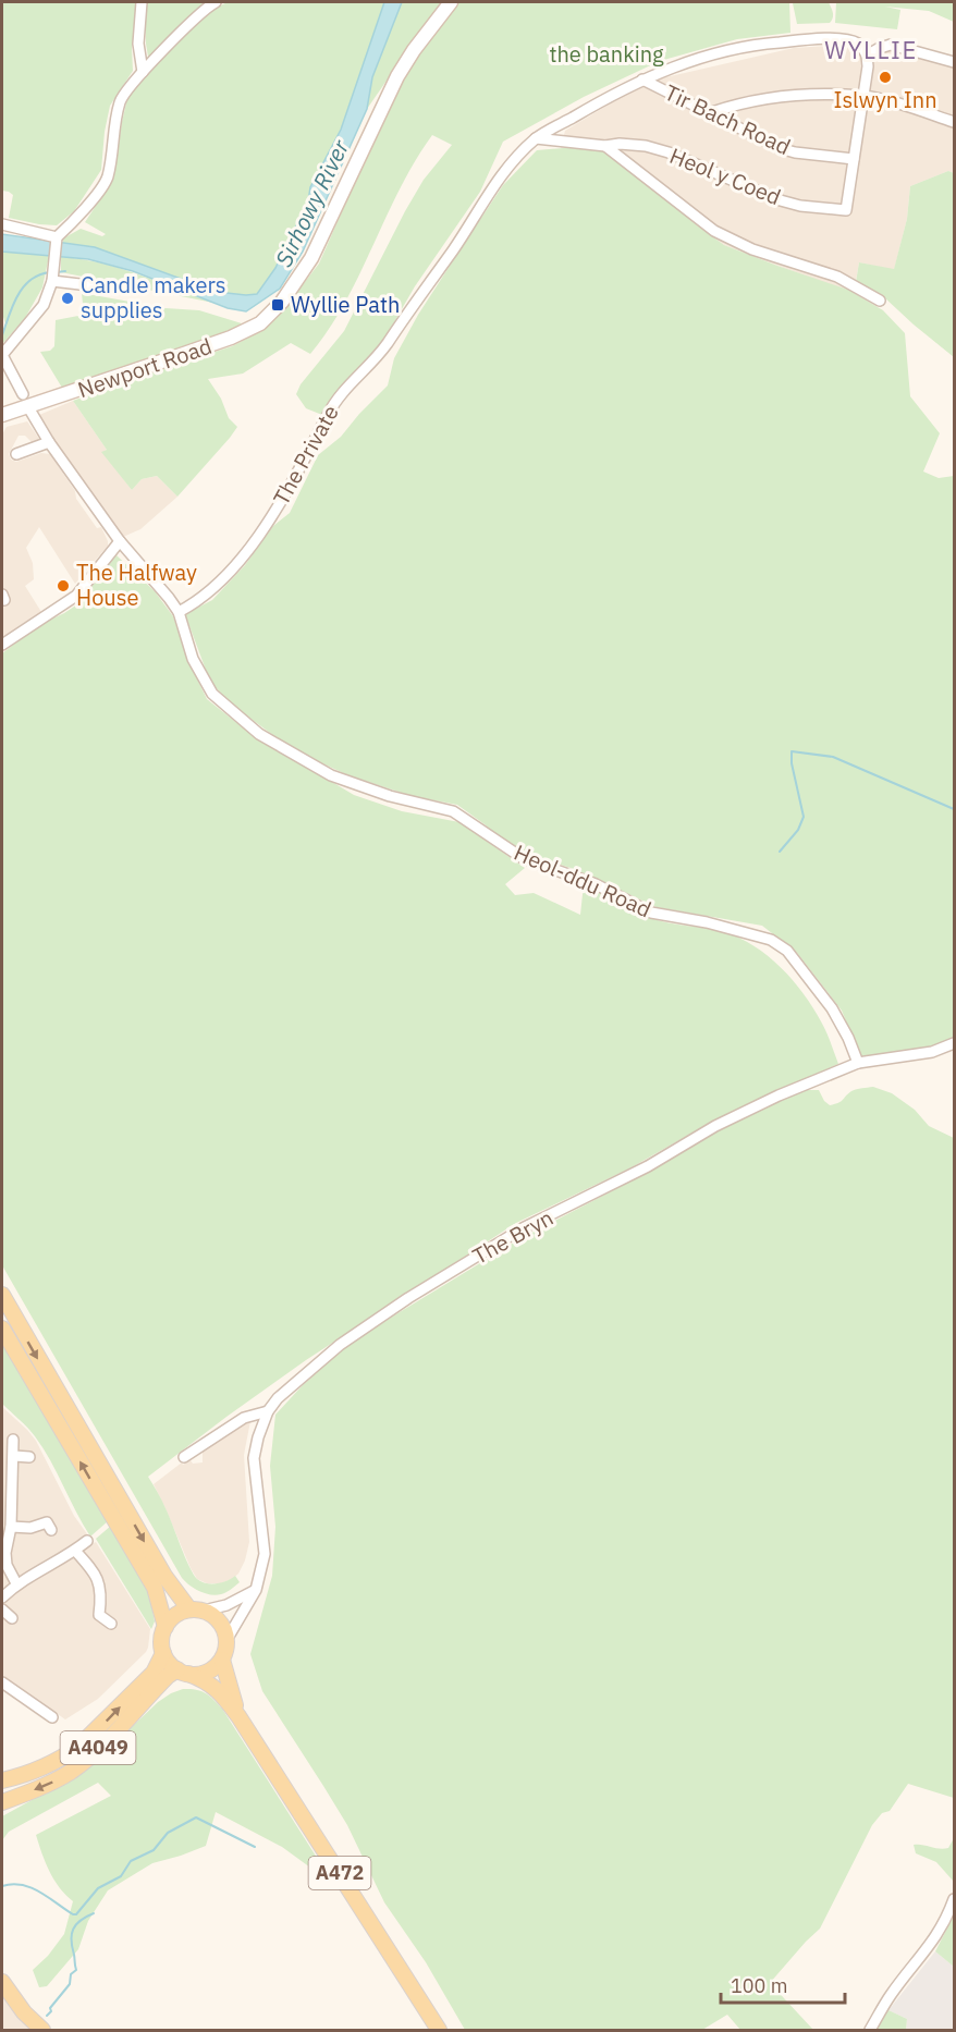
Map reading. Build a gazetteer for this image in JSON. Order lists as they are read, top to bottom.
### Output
{
  "streets": {
    "main road": ["Newport Road", "A4049", "A472"],
    "street": [
      "Tir Bach Road",
      "Heol y Coed",
      "The Private",
      "Heol-ddu Road",
      "The Bryn"
    ]
  },
  "crossings": [
    ["Tir Bach Road", "Heol y Coed"],
    ["Tir Bach Road", "The Private"],
    ["Heol y Coed", "The Private"],
    ["The Private", "Heol-ddu Road"],
    ["Heol-ddu Road", "The Bryn"],
    ["The Bryn", "A4049"],
    ["The Bryn", "A472"],
    ["A4049", "A472"]
  ],
  "districts": ["WYLLIE"],
  "water": ["Sirhowy River"],
  "parks": ["the banking"],
  "places": {
    "other": ["Islwyn Inn", "Candle makers supplies", "The Halfway House"],
    "transit": ["Wyllie Path"]
  },
  "scale_bar": "100 m"
}
